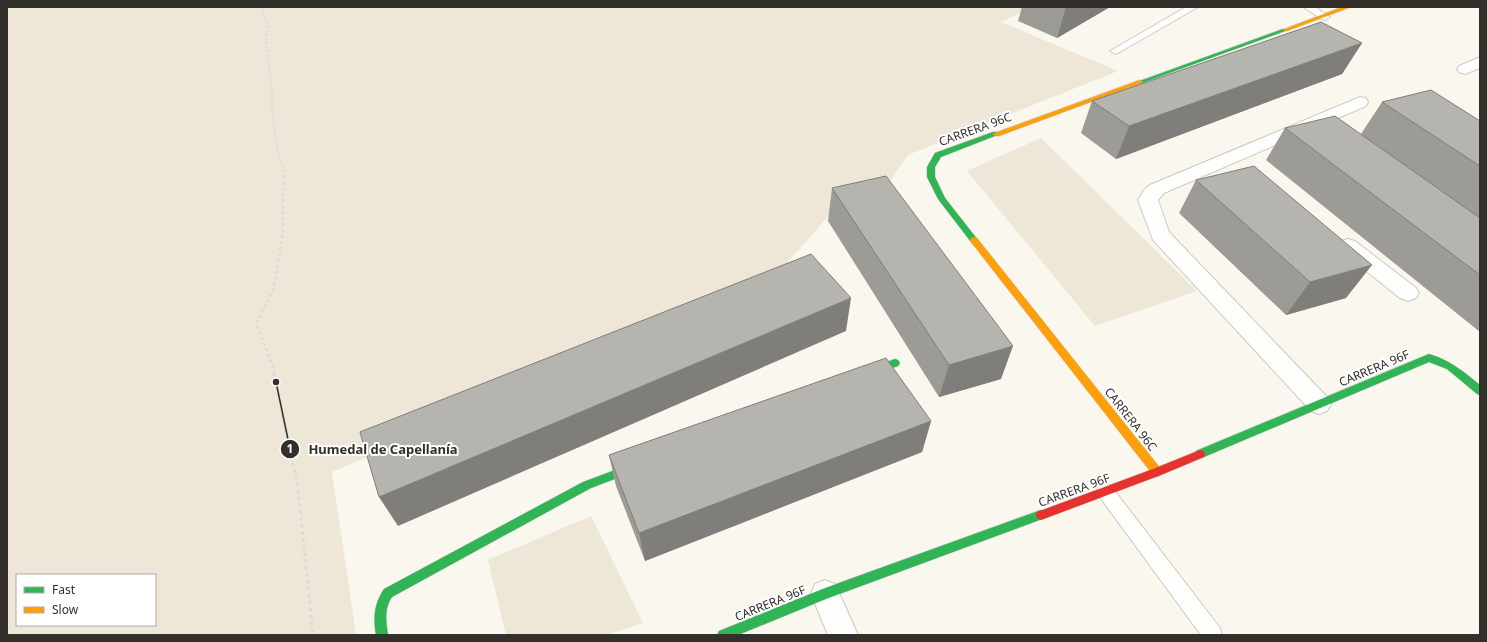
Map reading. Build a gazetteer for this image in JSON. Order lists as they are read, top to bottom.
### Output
{
  "streets": {
    "street": ["CARRERA 96C", "CARRERA 96F"]
  },
  "crossings": [
    ["CARRERA 96C", "CARRERA 96F"]
  ],
  "places": ["Humedal de Capellanía"],
  "legend": ["Fast", "Slow"]
}
